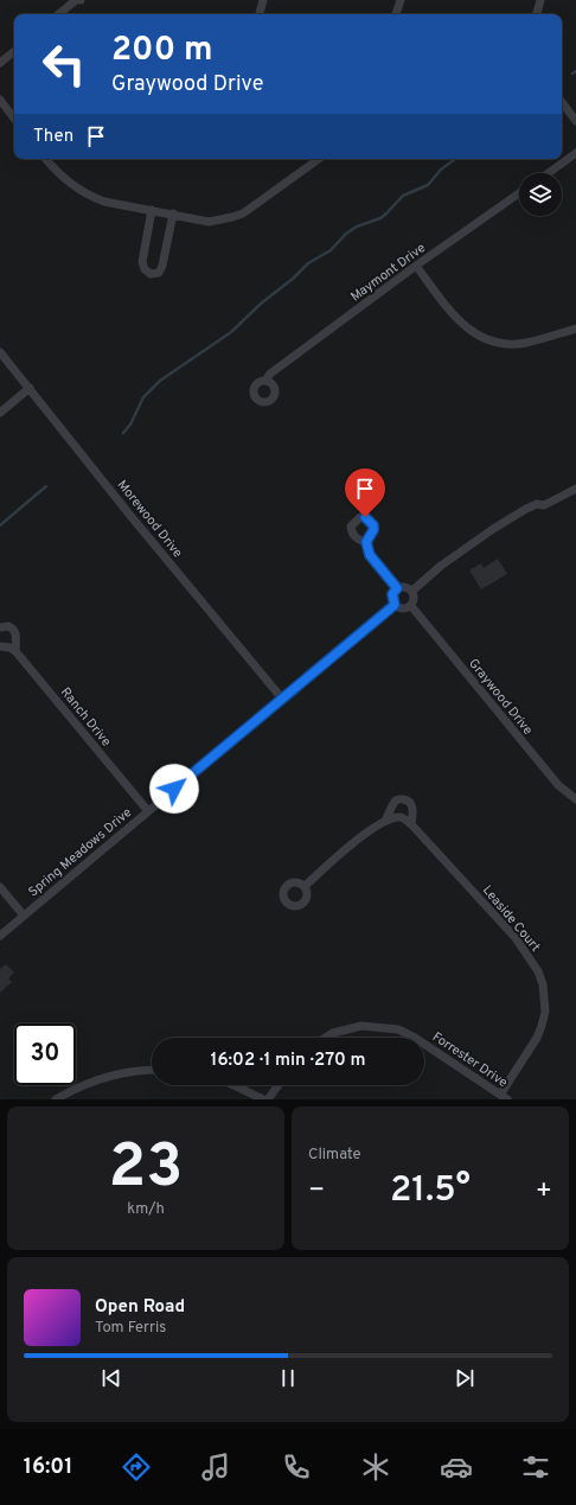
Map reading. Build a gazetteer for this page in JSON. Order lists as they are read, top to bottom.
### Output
{
  "streets": {
    "street": [
      "Maymont Drive",
      "Morewood Drive",
      "Graywood Drive",
      "Ranch Drive",
      "Spring Meadows Drive",
      "Leaside Court",
      "Forrester Drive"
    ]
  },
  "crossings": [
    ["Morewood Drive", "Spring Meadows Drive"],
    ["Graywood Drive", "Spring Meadows Drive"],
    ["Ranch Drive", "Spring Meadows Drive"],
    ["Leaside Court", "Forrester Drive"]
  ],
  "page": {
    "turn": ["200 m", "Graywood Drive"],
    "then": "Then",
    "limit": "30",
    "trip": "16:02 · 1 min · 270 m",
    "tile": [
      ["23", "km/h"],
      "Climate"
    ],
    "heat": ["−", "21.5°", "+"],
    "song": ["Open Road", "Tom Ferris"],
    "tabs": "16:01"
  }
}
